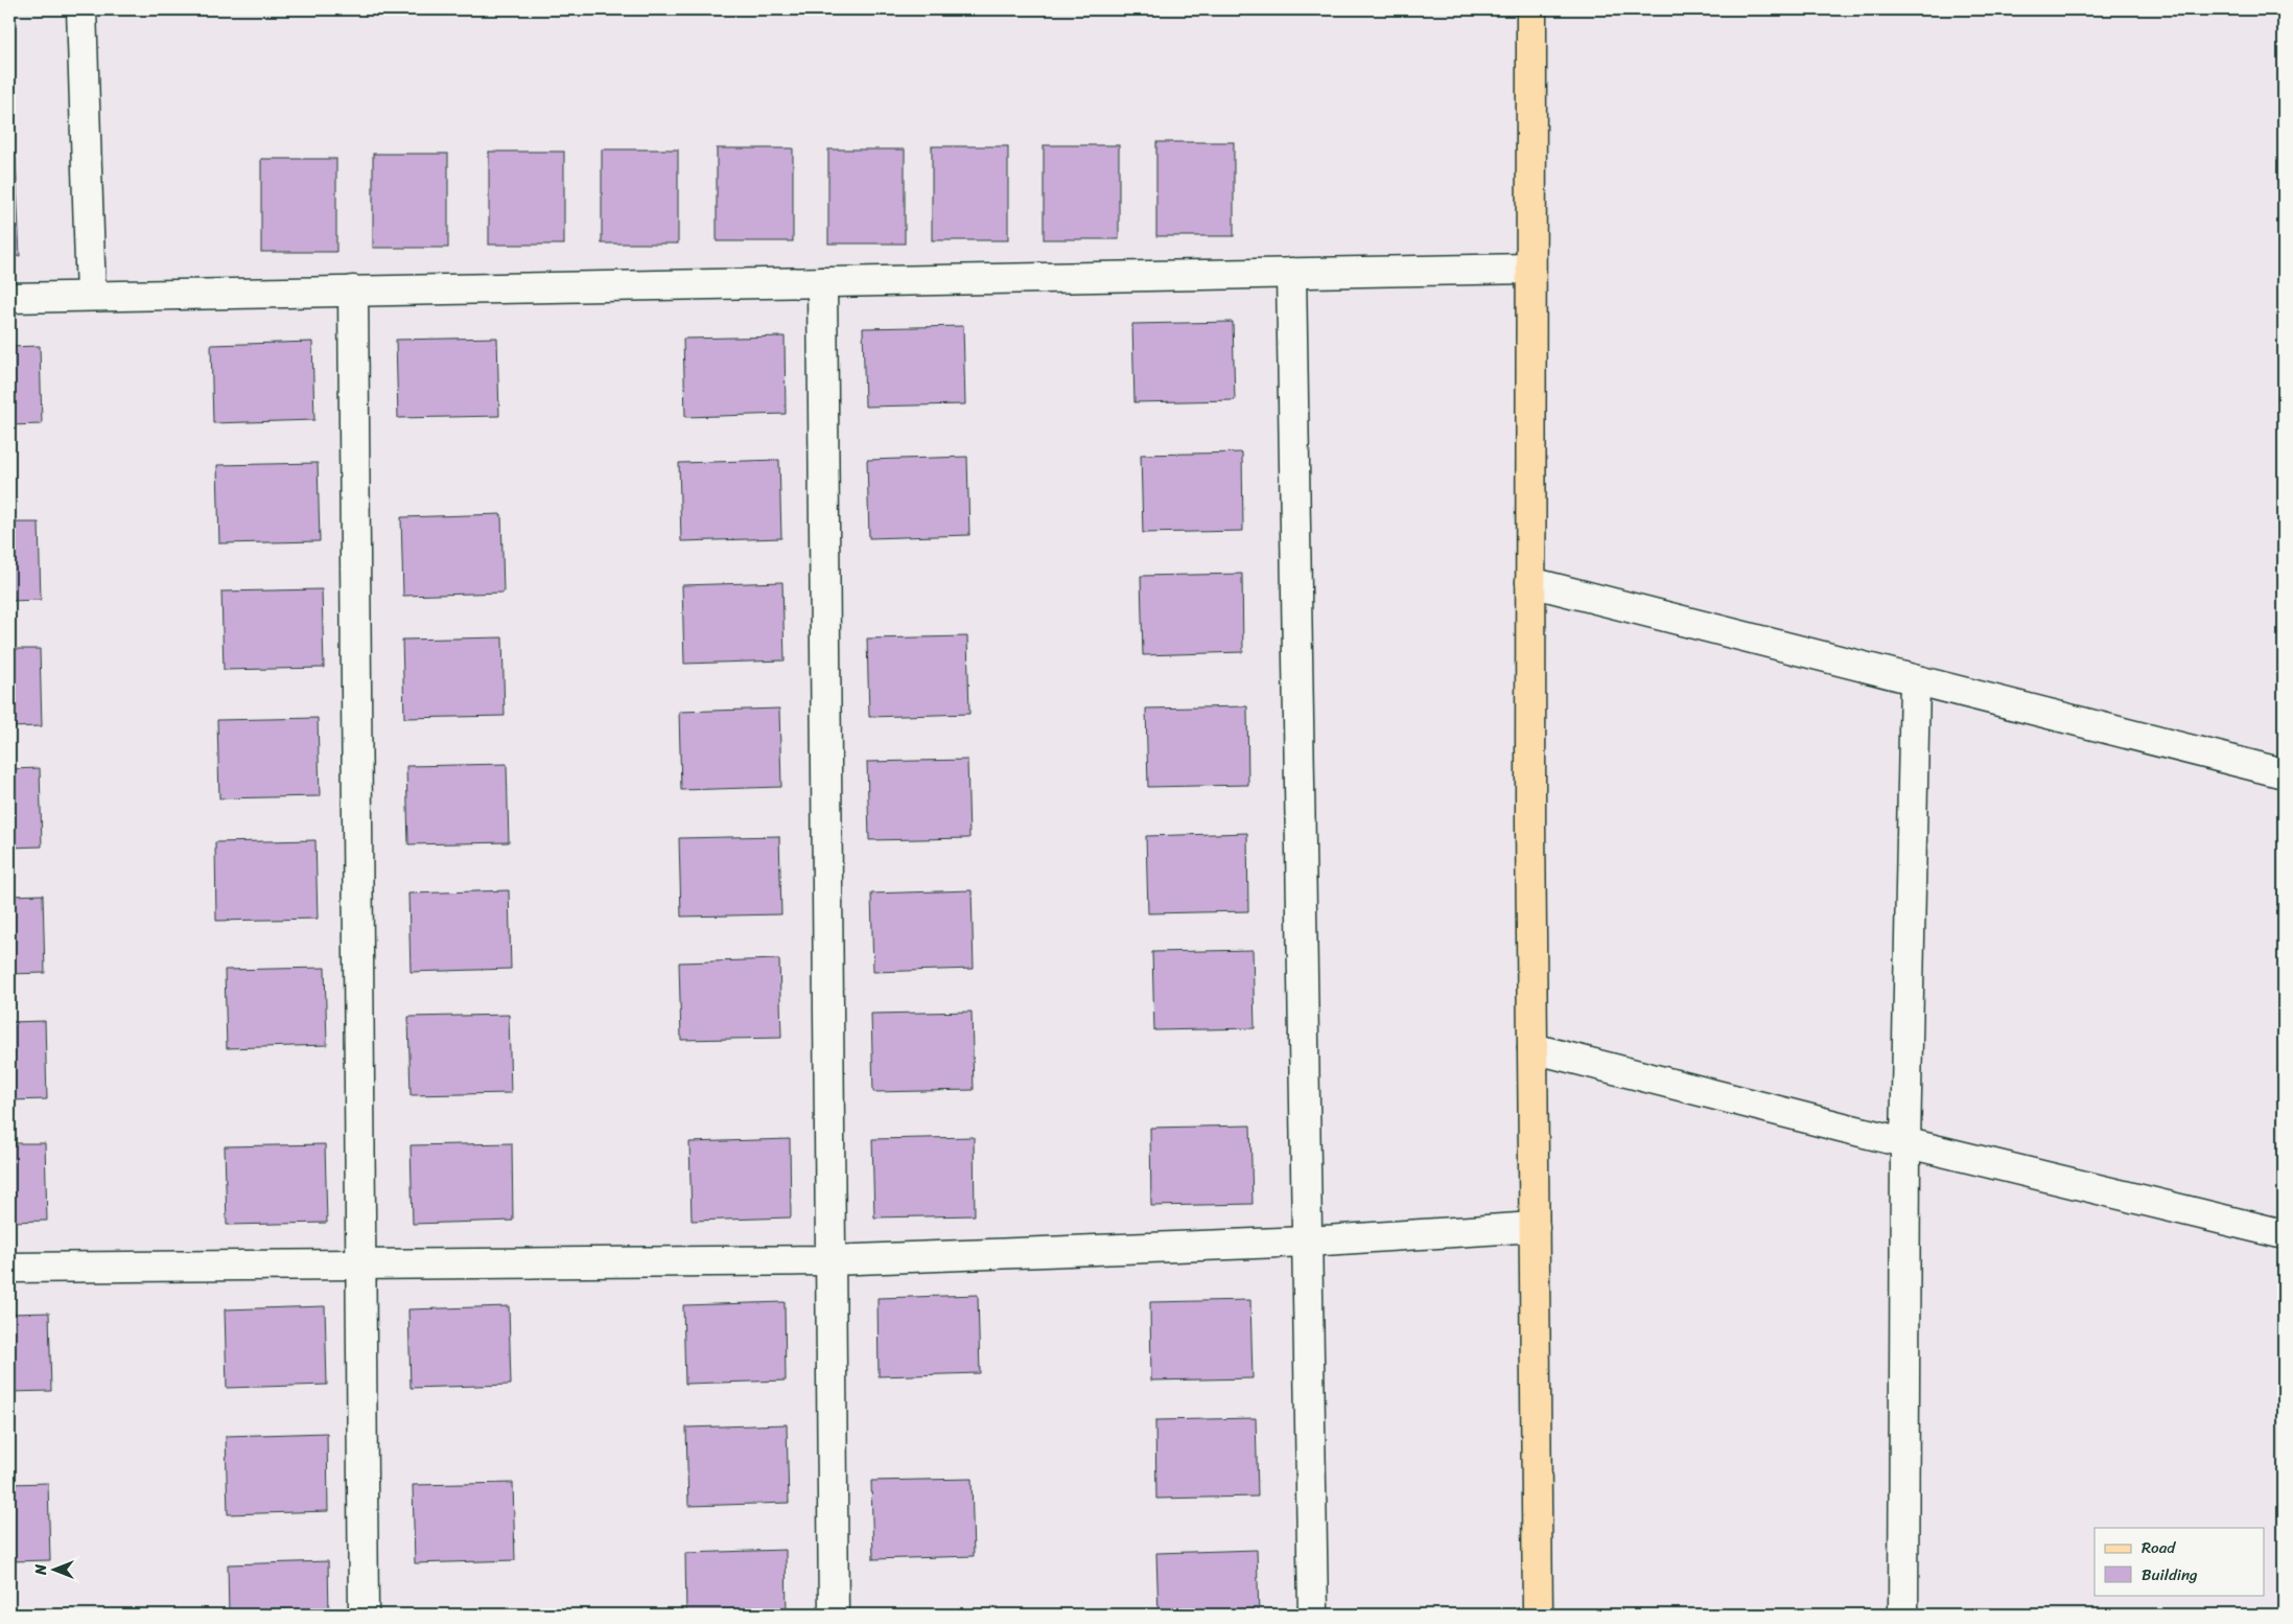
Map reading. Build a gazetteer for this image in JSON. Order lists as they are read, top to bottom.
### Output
{
  "legend": ["Road", "Building"],
  "north": "left"
}
